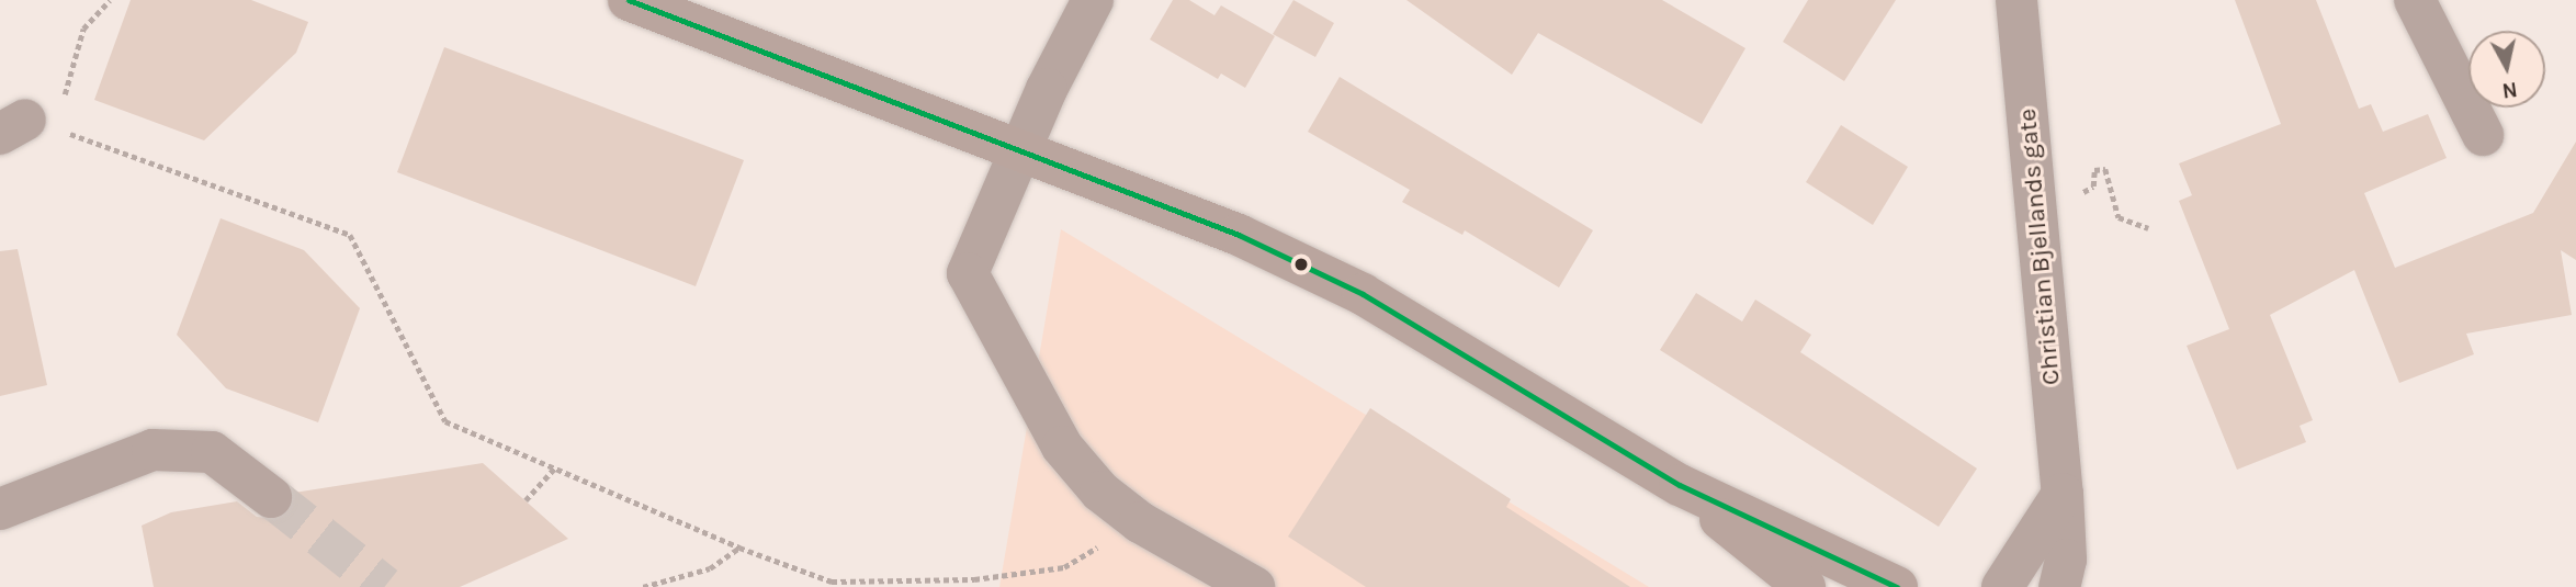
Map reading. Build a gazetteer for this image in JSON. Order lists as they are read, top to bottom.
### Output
{
  "streets": {
    "street": ["Christian Bjellands gate"]
  },
  "north": "bottom"
}
